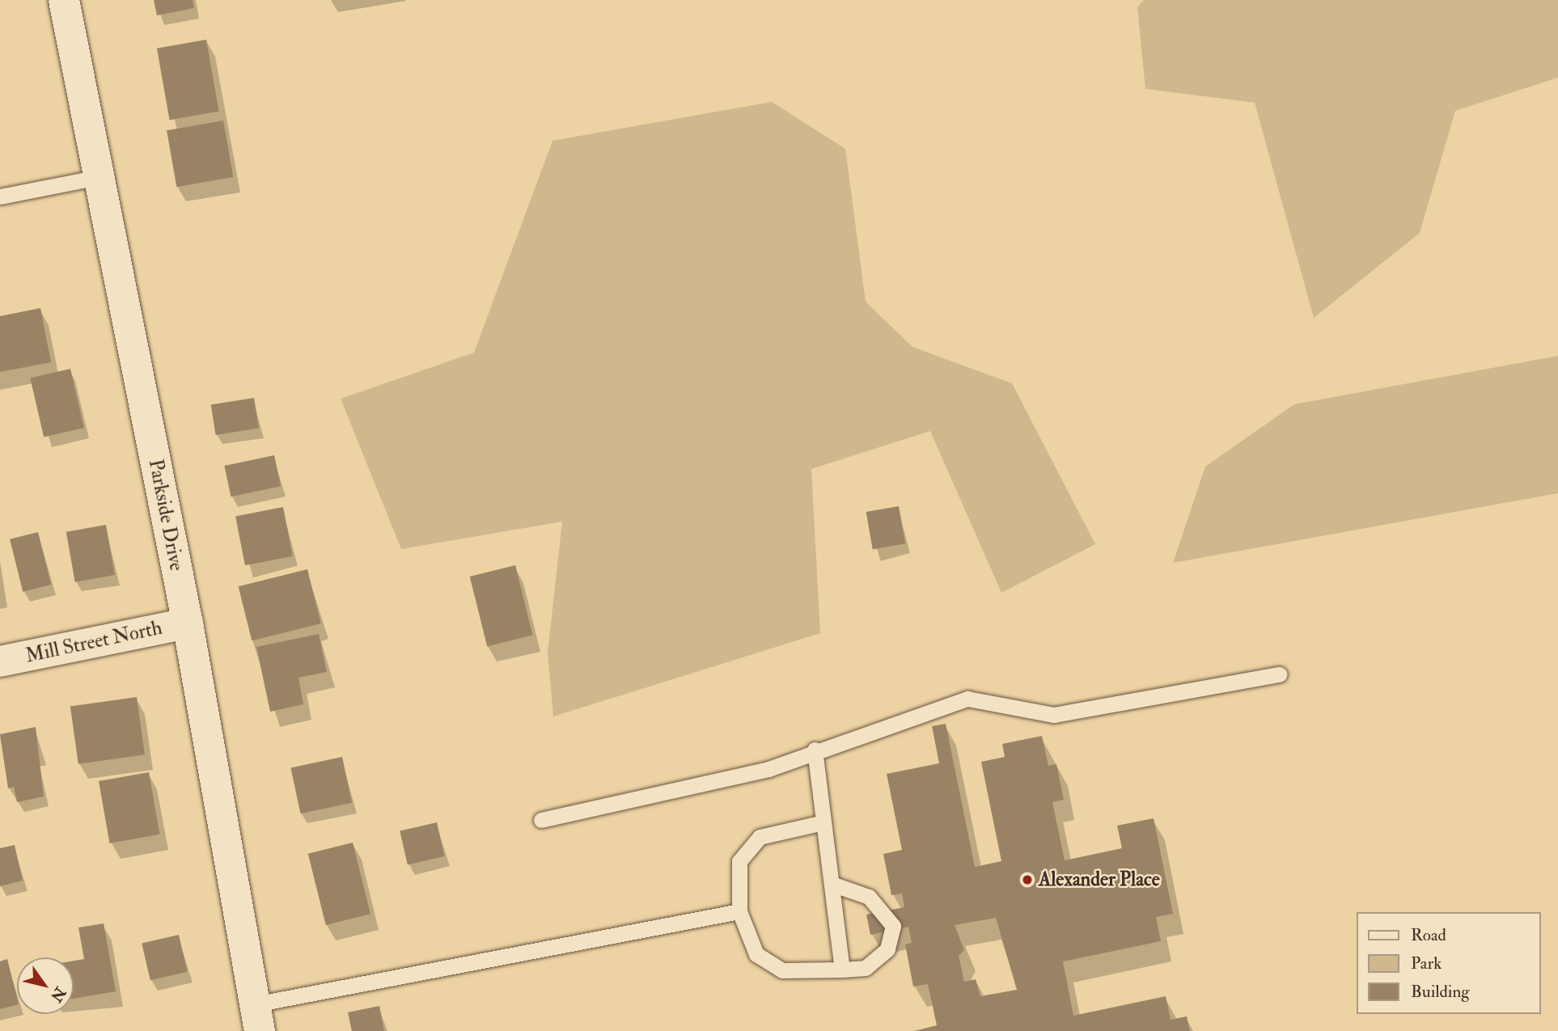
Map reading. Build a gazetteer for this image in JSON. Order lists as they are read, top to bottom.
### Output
{
  "streets": {
    "main road": ["Parkside Drive", "Mill Street North"]
  },
  "crossings": [
    ["Parkside Drive", "Mill Street North"]
  ],
  "places": ["Alexander Place"],
  "legend": ["Road", "Park", "Building"],
  "north": "bottom right"
}
